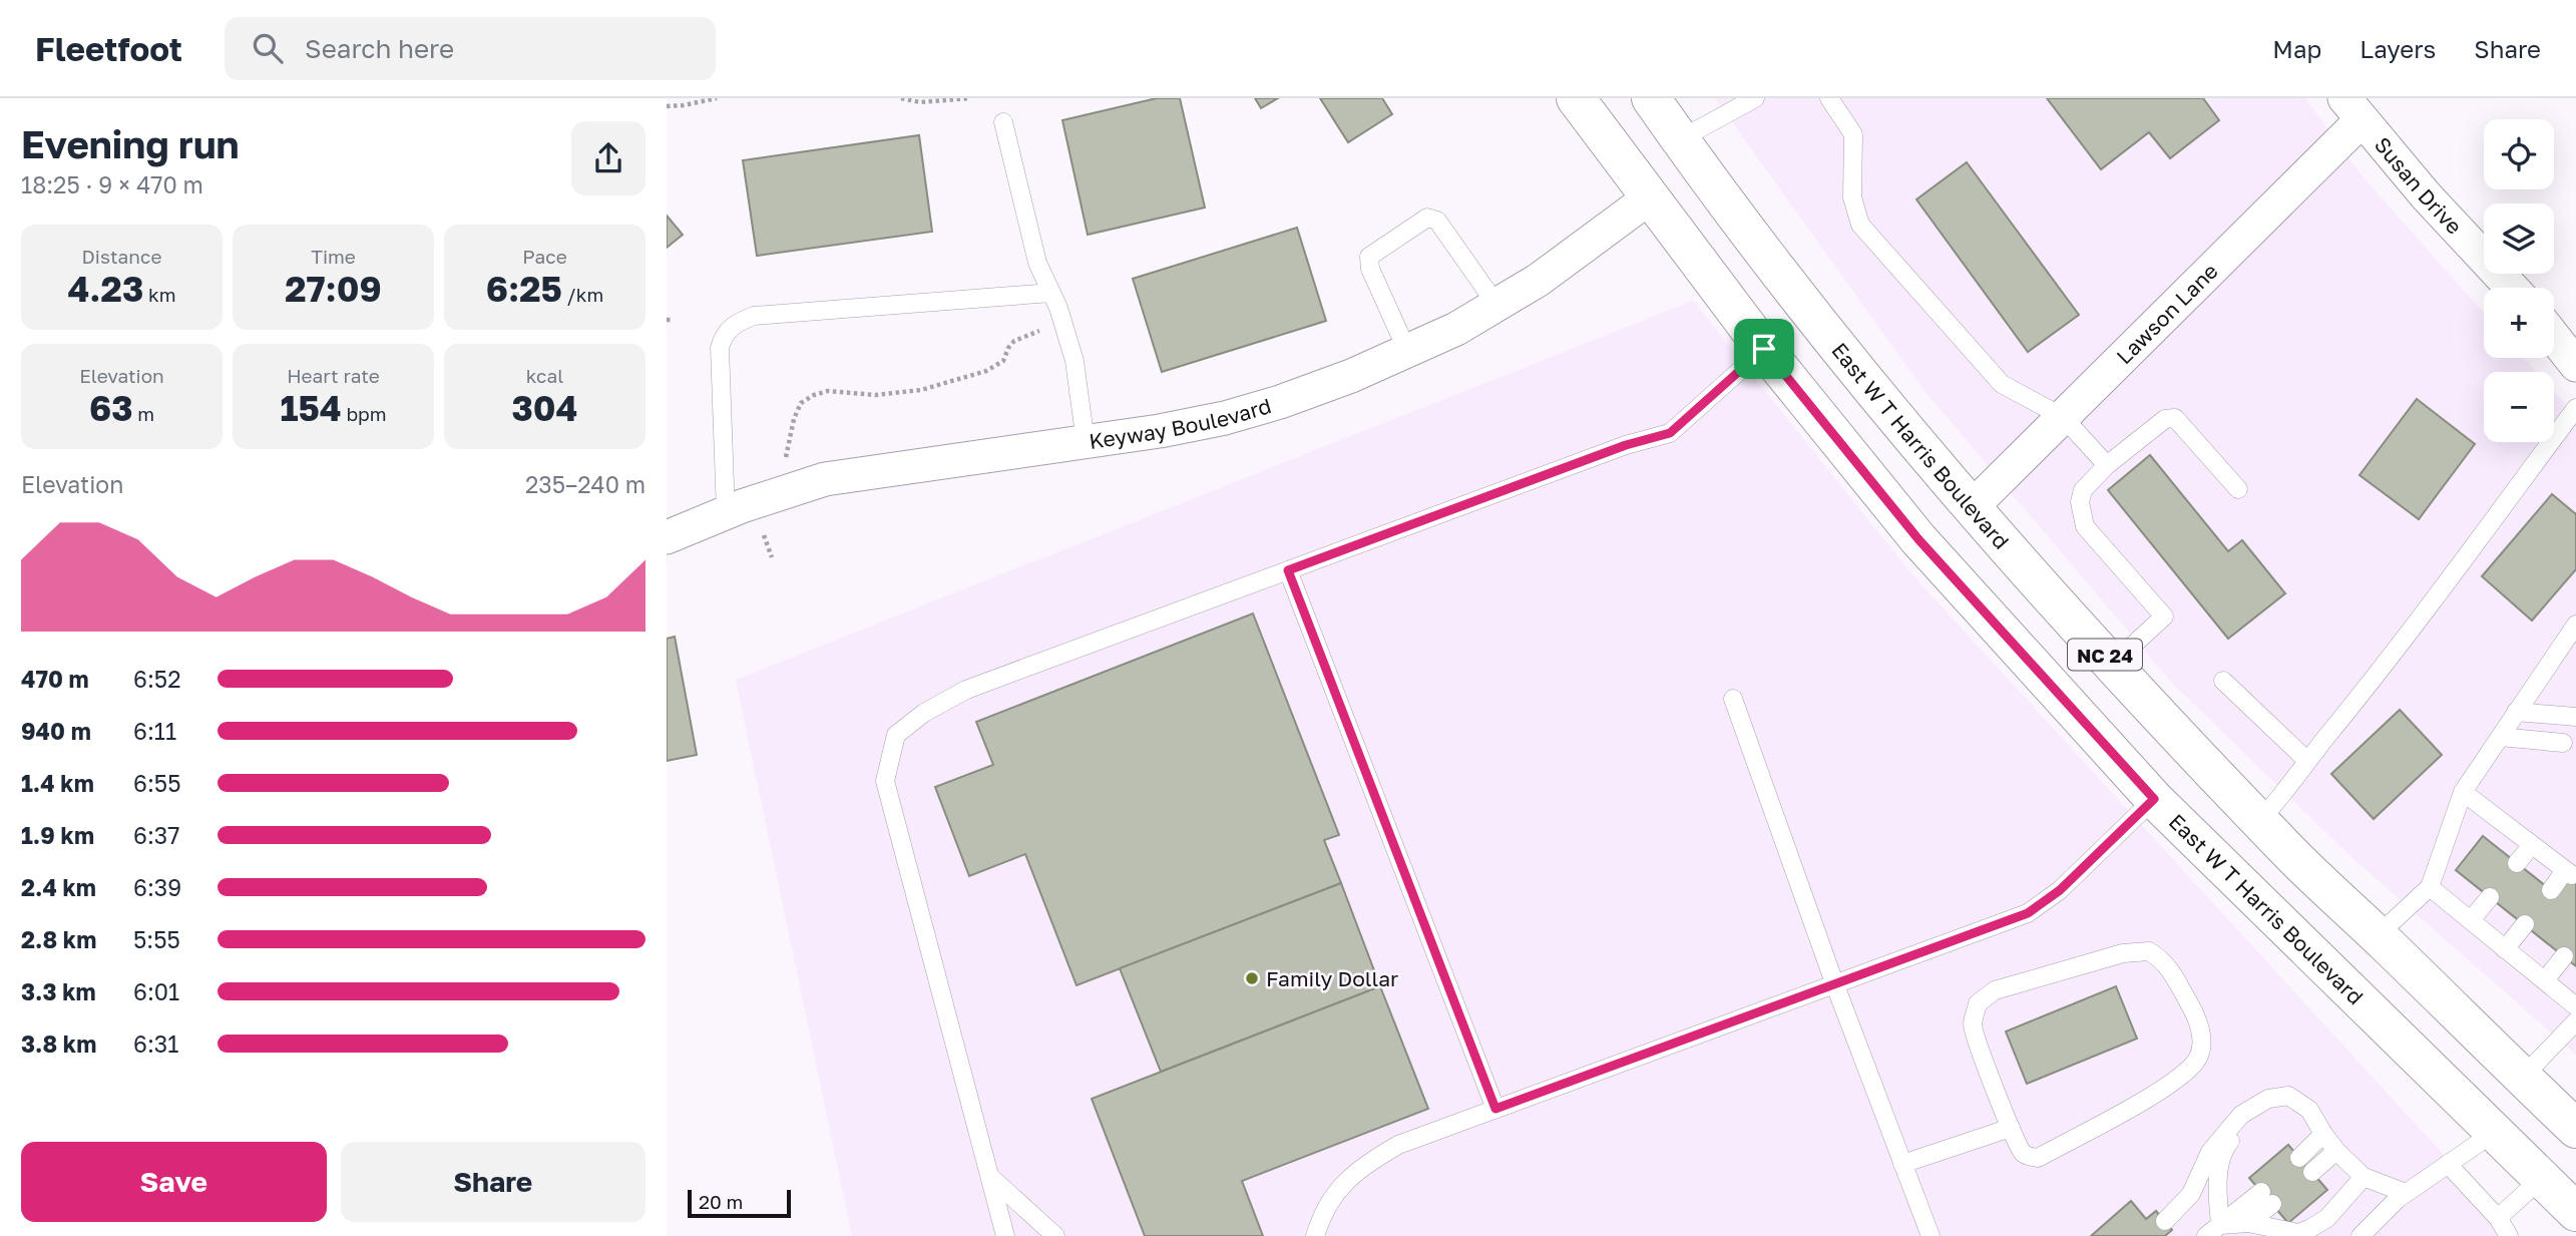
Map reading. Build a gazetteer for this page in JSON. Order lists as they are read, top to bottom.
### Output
{
  "streets": {
    "main road": ["East W T Harris Boulevard", "NC 24"],
    "street": ["Susan Drive", "Lawson Lane", "Keyway Boulevard"]
  },
  "crossings": [
    ["Susan Drive", "Lawson Lane"],
    ["Lawson Lane", "East W T Harris Boulevard"],
    ["Keyway Boulevard", "East W T Harris Boulevard"]
  ],
  "places": ["Family Dollar"],
  "scale_bar": "20 m",
  "page": {
    "header": "Fleetfoot",
    "search": "Search here",
    "nav": ["Map", "Layers", "Share"],
    "heading": ["Evening run", "18:25 · 9 × 470 m"],
    "map_buttons": ["+", "−"],
    "stats": [
      ["Distance", "4.23 km"],
      ["Time", "27:09"],
      ["Pace", "6:25 /km"],
      ["Elevation", "63 m"],
      ["Heart rate", "154 bpm"],
      ["kcal", "304"]
    ],
    "chart": ["Elevation", "235–240 m"],
    "list": [
      {
        "name": "470 m",
        "note": "6:52"
      },
      {
        "name": "940 m",
        "note": "6:11"
      },
      {
        "name": "1.4 km",
        "note": "6:55"
      },
      {
        "name": "1.9 km",
        "note": "6:37"
      },
      {
        "name": "2.4 km",
        "note": "6:39"
      },
      {
        "name": "2.8 km",
        "note": "5:55"
      },
      {
        "name": "3.3 km",
        "note": "6:01"
      },
      {
        "name": "3.8 km",
        "note": "6:31"
      }
    ],
    "buttons": ["Save", "Share"],
    "scale": "20 m"
  }
}
